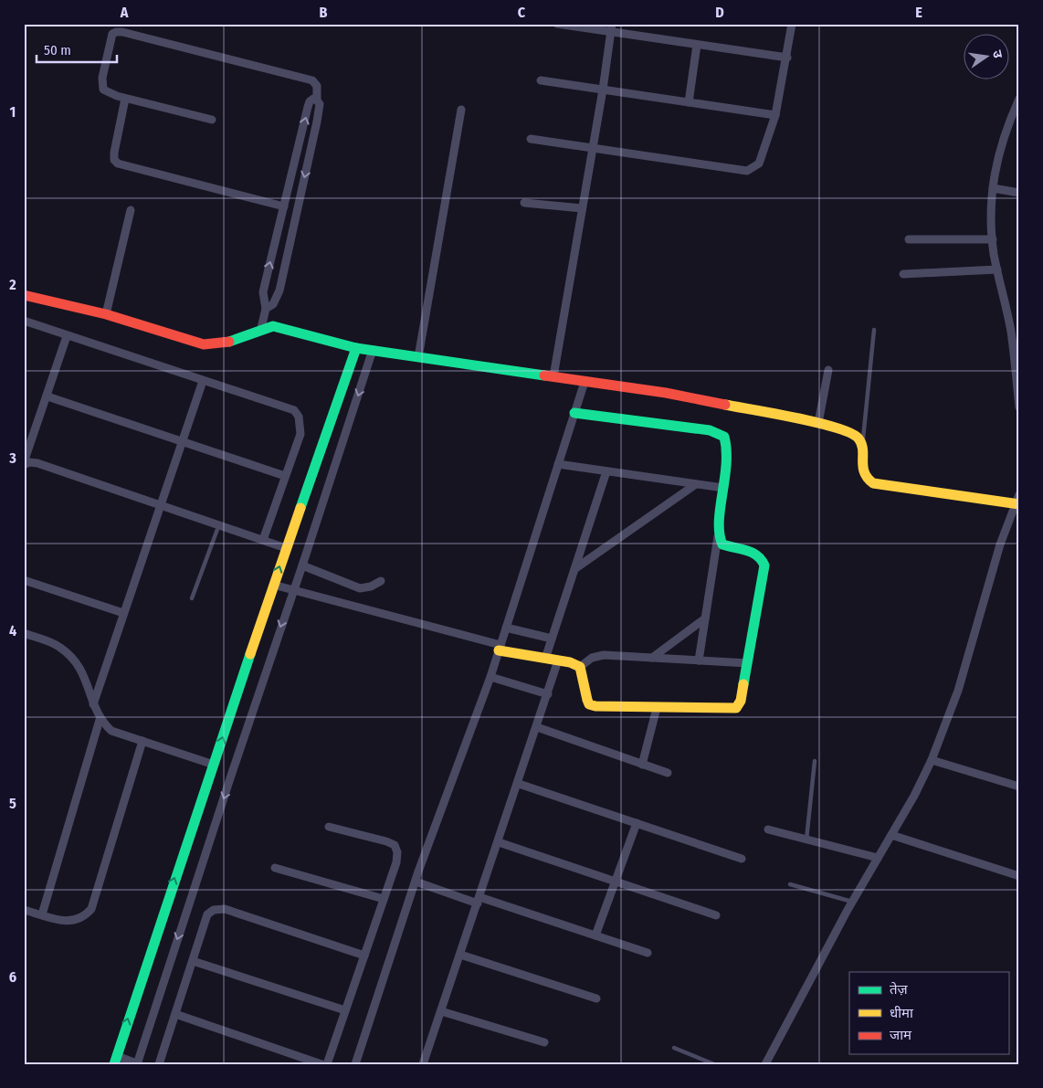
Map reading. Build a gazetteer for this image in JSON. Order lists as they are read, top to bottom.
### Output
{
  "legend": ["तेज़", "धीमा", "जाम"],
  "scale_bar": "50 m",
  "north": "right",
  "grid": {
    "columns": [
      "A",
      "B",
      "C",
      "D",
      "E"
    ],
    "rows": [
      "1",
      "2",
      "3",
      "4",
      "5",
      "6"
    ]
  }
}
